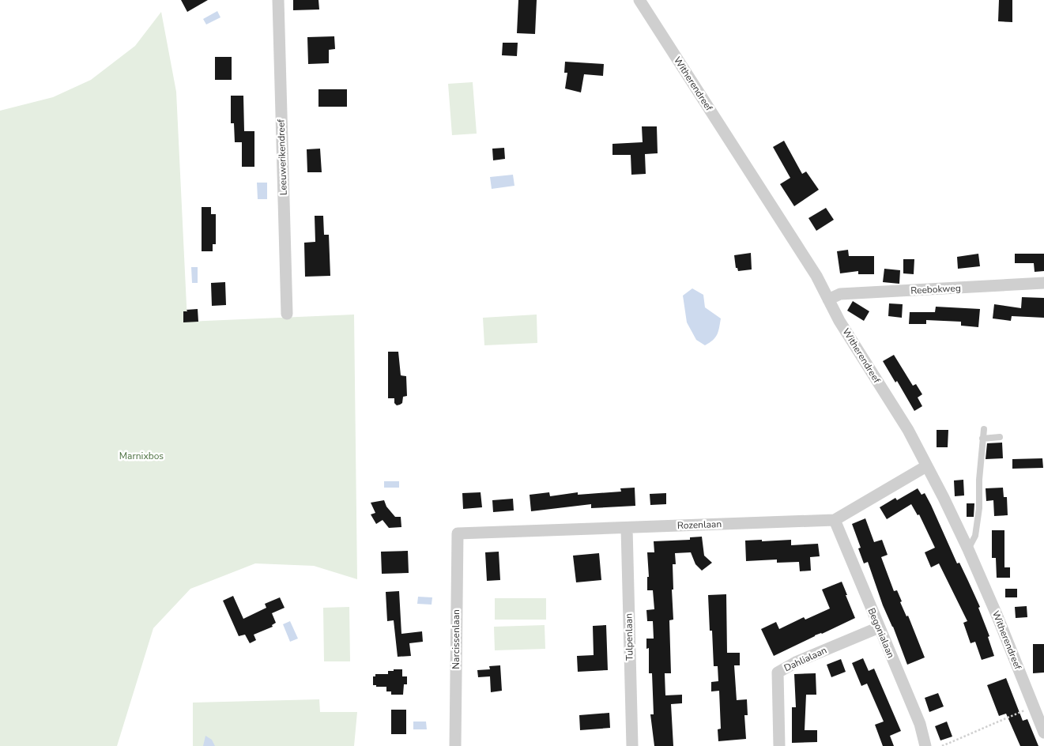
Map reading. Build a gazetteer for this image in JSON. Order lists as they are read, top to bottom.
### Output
{
  "streets": {
    "street": [
      "Witherendreef",
      "Leeuwerikendreef",
      "Reebokweg",
      "Rozenlaan",
      "Begonialaan",
      "Tulpenlaan",
      "Narcissenlaan",
      "Dahlialaan"
    ]
  },
  "crossings": [
    ["Witherendreef", "Reebokweg"],
    ["Witherendreef", "Rozenlaan"],
    ["Rozenlaan", "Begonialaan"],
    ["Rozenlaan", "Tulpenlaan"],
    ["Rozenlaan", "Narcissenlaan"],
    ["Begonialaan", "Dahlialaan"]
  ],
  "parks": ["Marnixbos"]
}
